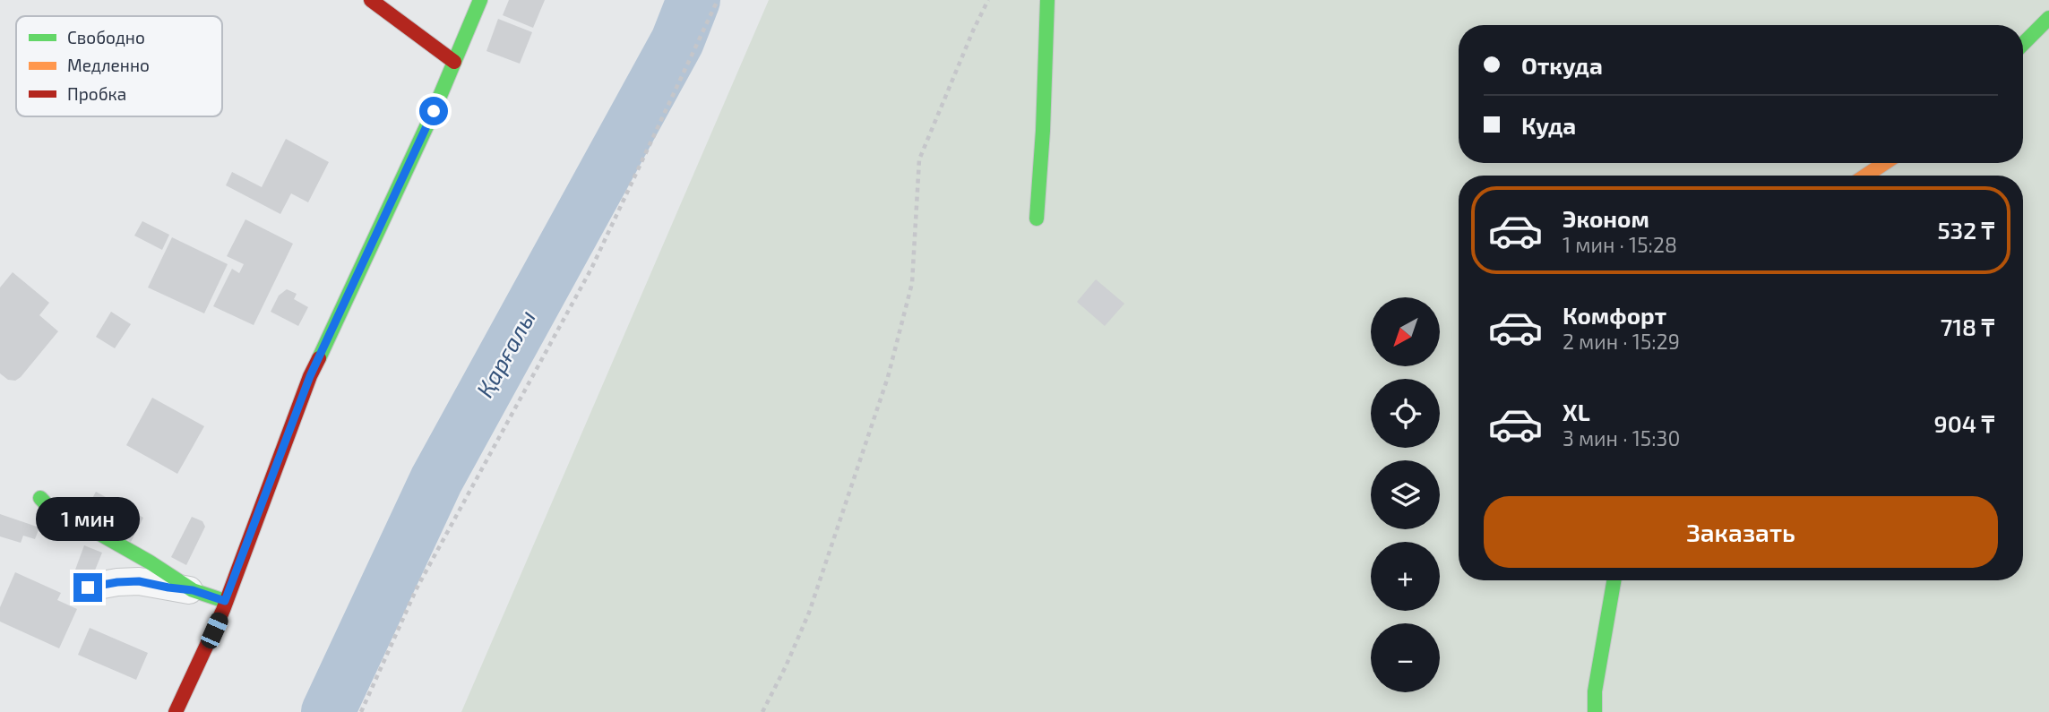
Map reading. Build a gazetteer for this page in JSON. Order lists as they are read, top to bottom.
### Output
{
  "water": ["Қарғалы"],
  "legend": ["Свободно", "Медленно", "Пробка"],
  "north": "bottom left",
  "page": {
    "banner": ["Откуда", "Куда"],
    "list": [
      {
        "name": "Эконом",
        "note": "1 мин · 15:28",
        "value": "532 ₸"
      },
      {
        "name": "Комфорт",
        "note": "2 мин · 15:29",
        "value": "718 ₸"
      },
      {
        "name": "XL",
        "note": "3 мин · 15:30",
        "value": "904 ₸"
      }
    ],
    "map_buttons": ["+", "−"],
    "buttons": "Заказать",
    "bubble": "1 мин"
  }
}
